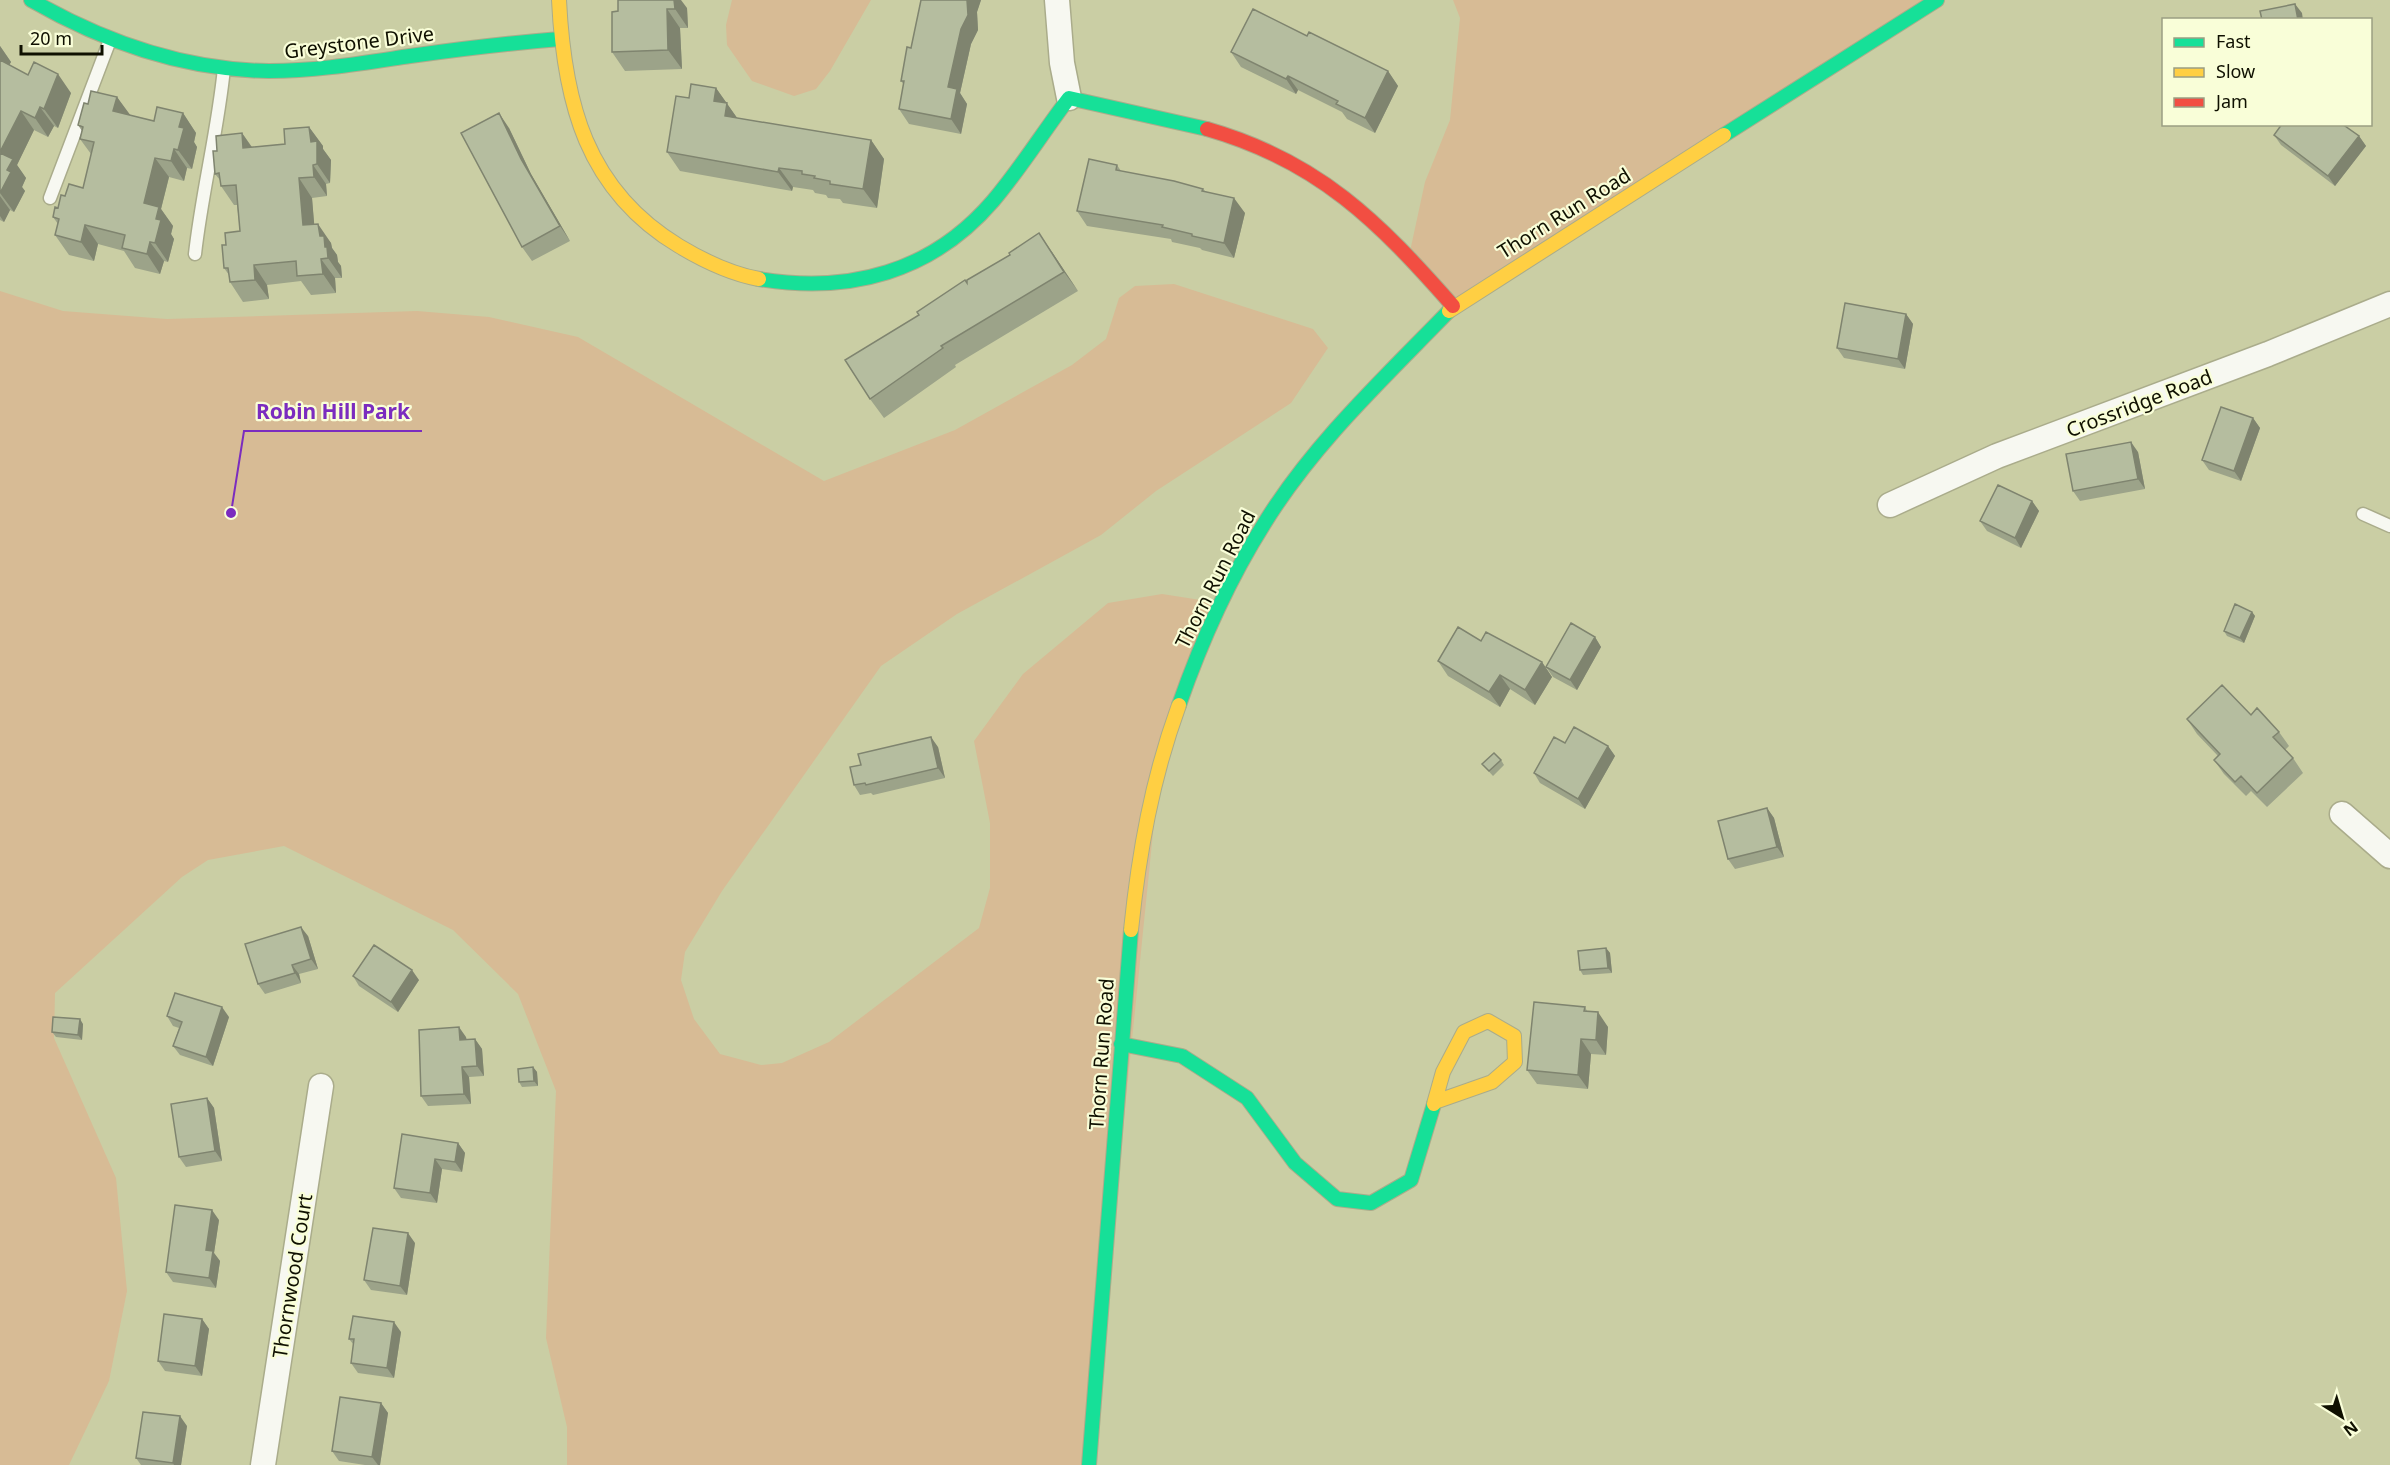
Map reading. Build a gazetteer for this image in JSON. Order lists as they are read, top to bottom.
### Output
{
  "streets": {
    "street": [
      "Greystone Drive",
      "Thorn Run Road",
      "Crossridge Road",
      "Thornwood Court"
    ]
  },
  "places": ["Robin Hill Park"],
  "legend": ["Fast", "Slow", "Jam"],
  "scale_bar": "20 m",
  "north": "bottom right"
}
